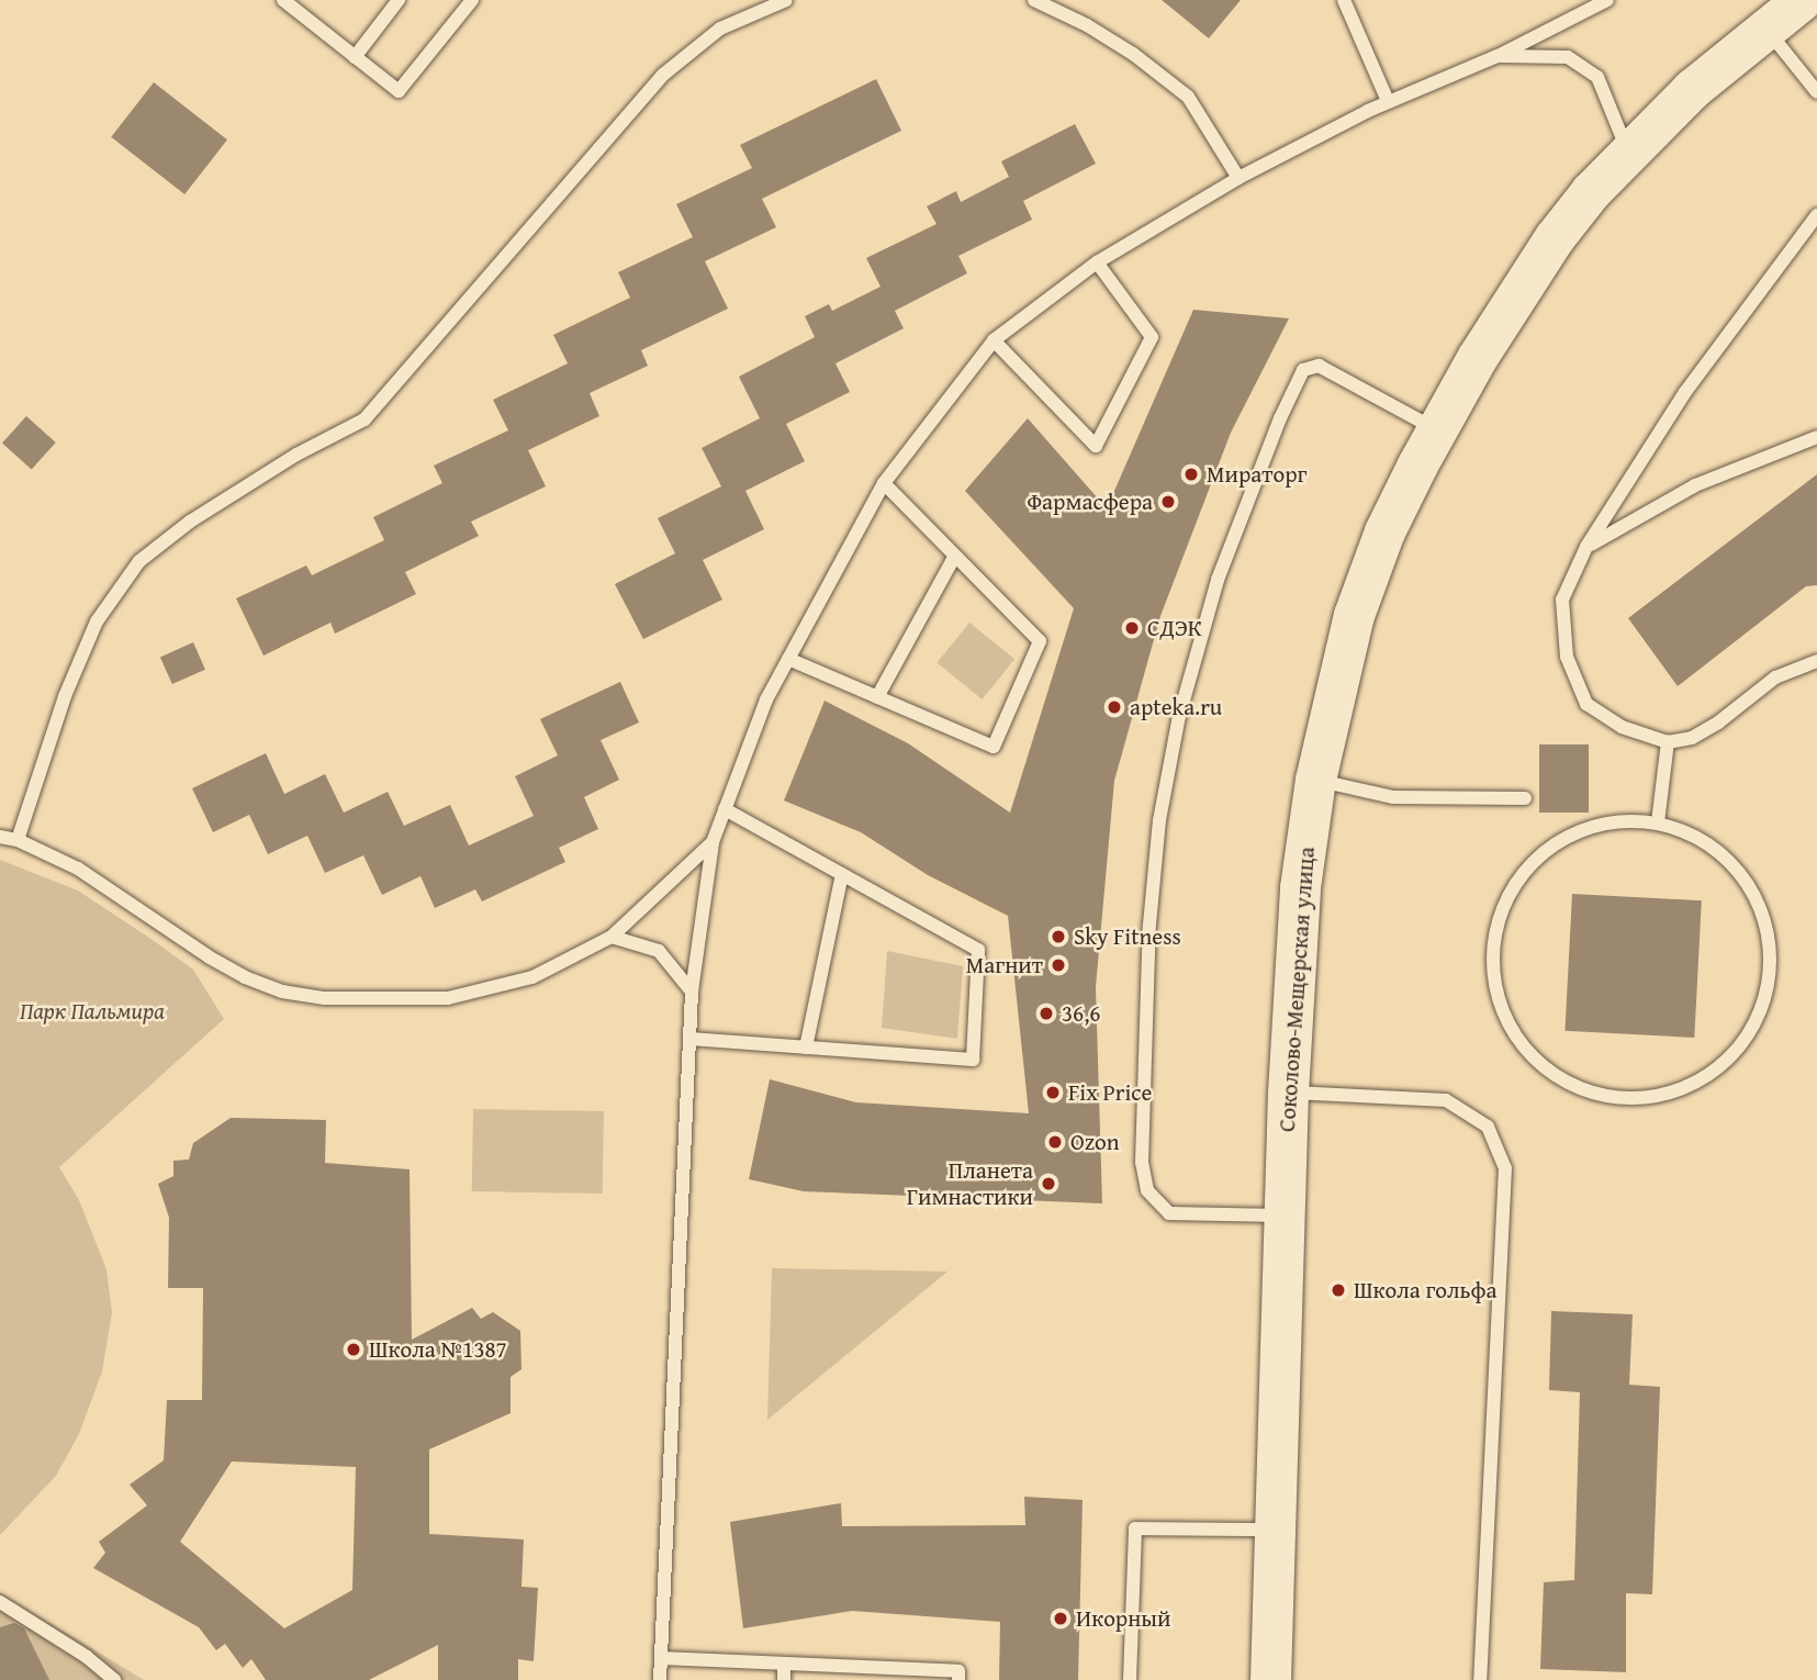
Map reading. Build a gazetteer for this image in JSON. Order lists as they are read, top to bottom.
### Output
{
  "streets": {
    "street": ["Соколово-Мещерская улица"]
  },
  "parks": ["Парк Пальмира"],
  "places": [
    "Мираторг",
    "Фармасфера",
    "СДЭК",
    "apteka.ru",
    "Sky Fitness",
    "Магнит",
    "36,6",
    "Fix Price",
    "Ozon",
    "Планета Гимнастики",
    "Школа гольфа",
    "Школа №1387",
    "Икорный"
  ]
}
